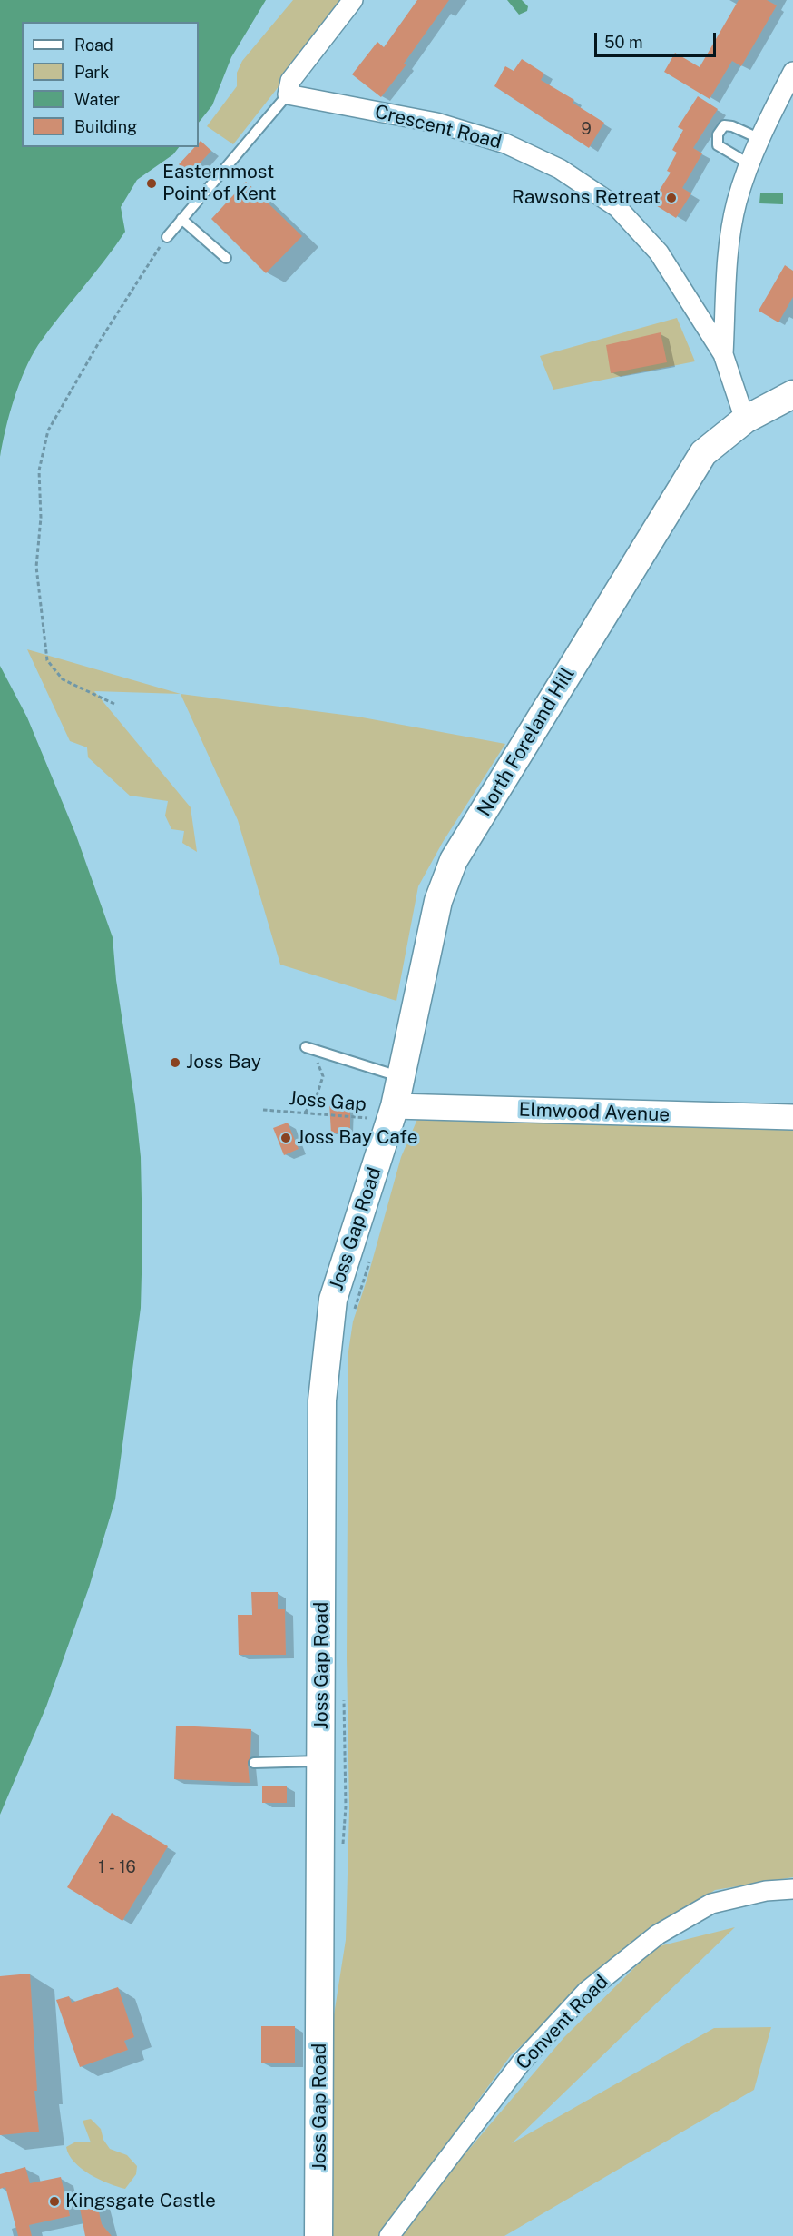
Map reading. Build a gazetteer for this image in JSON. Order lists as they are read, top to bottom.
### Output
{
  "streets": {
    "main road": ["North Foreland Hill", "Joss Gap Road"],
    "street": ["Crescent Road", "Elmwood Avenue", "Convent Road"],
    "path": ["Joss Gap"]
  },
  "crossings": [
    ["Crescent Road", "North Foreland Hill"],
    ["North Foreland Hill", "Joss Gap"],
    ["North Foreland Hill", "Elmwood Avenue"],
    ["North Foreland Hill", "Joss Gap Road"],
    ["Joss Gap", "Elmwood Avenue"],
    ["Joss Gap", "Joss Gap Road"],
    ["Elmwood Avenue", "Joss Gap Road"]
  ],
  "places": [
    "Easternmost Point of Kent",
    "Rawsons Retreat",
    "Joss Bay",
    "Joss Bay Cafe",
    "Kingsgate Castle"
  ],
  "house_numbers": ["9", "1 - 16"],
  "legend": [
    "Road",
    "Park",
    "Water",
    "Building"
  ],
  "scale_bar": "50 m"
}
